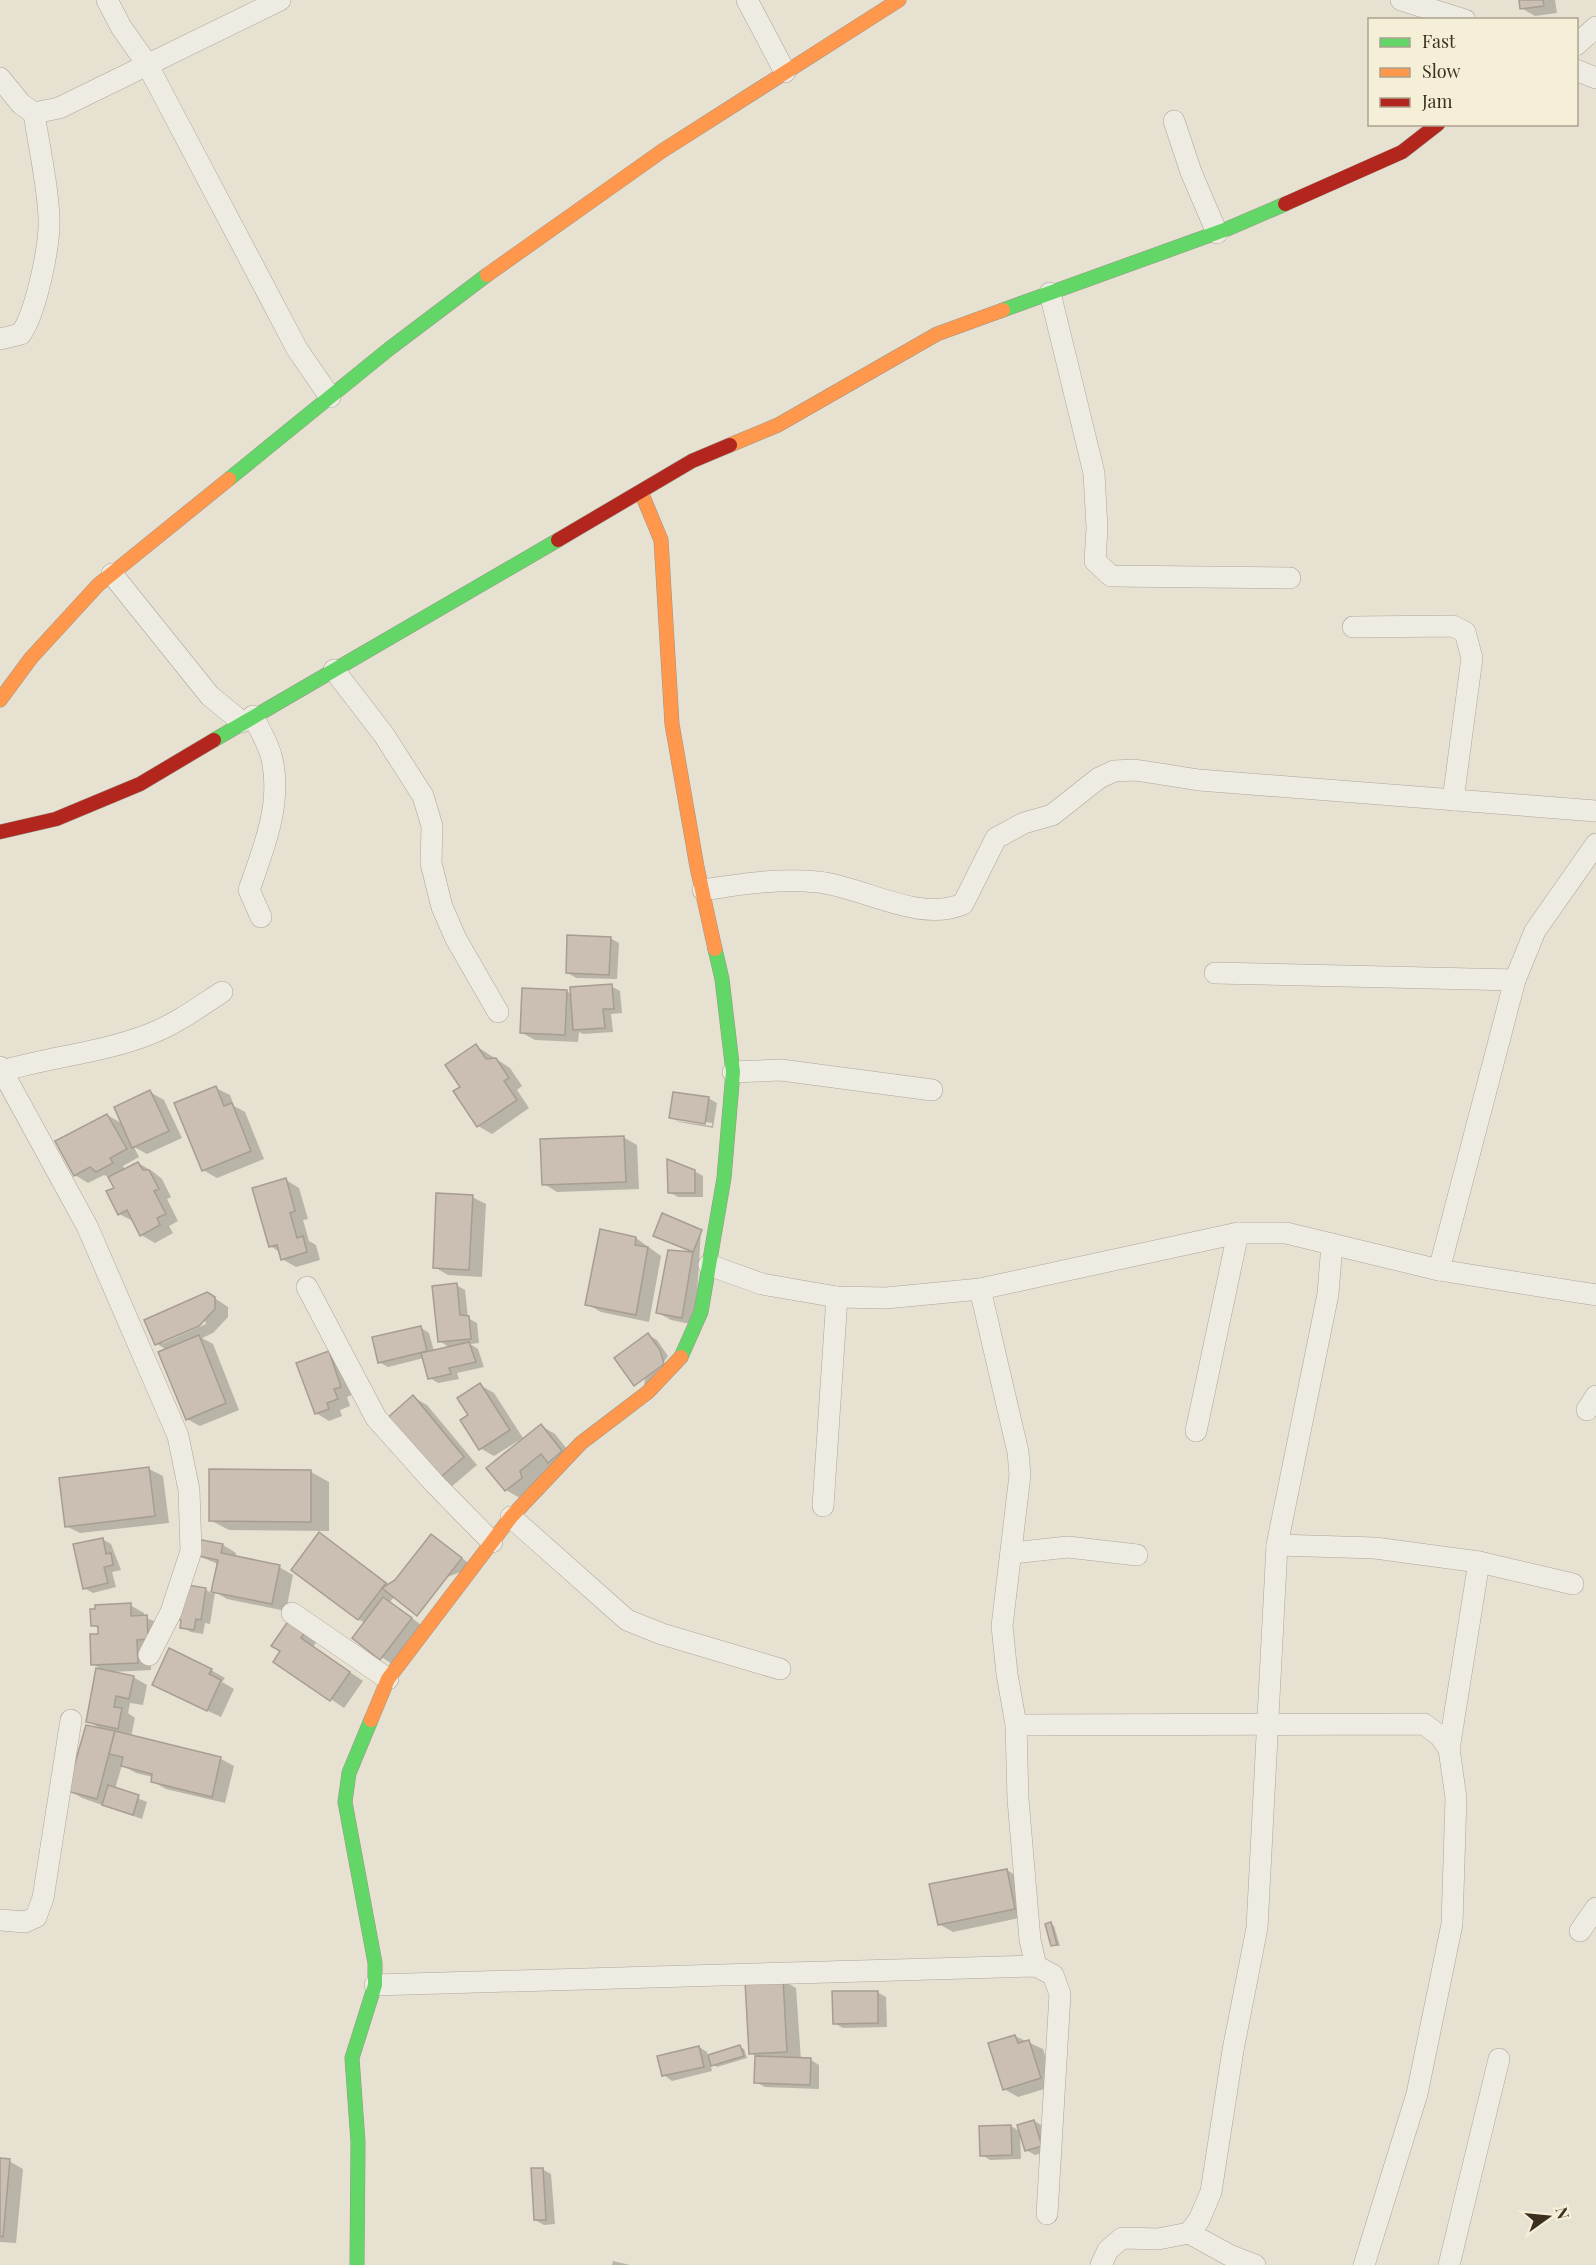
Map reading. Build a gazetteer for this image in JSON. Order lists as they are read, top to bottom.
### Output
{
  "legend": ["Fast", "Slow", "Jam"],
  "north": "right"
}
